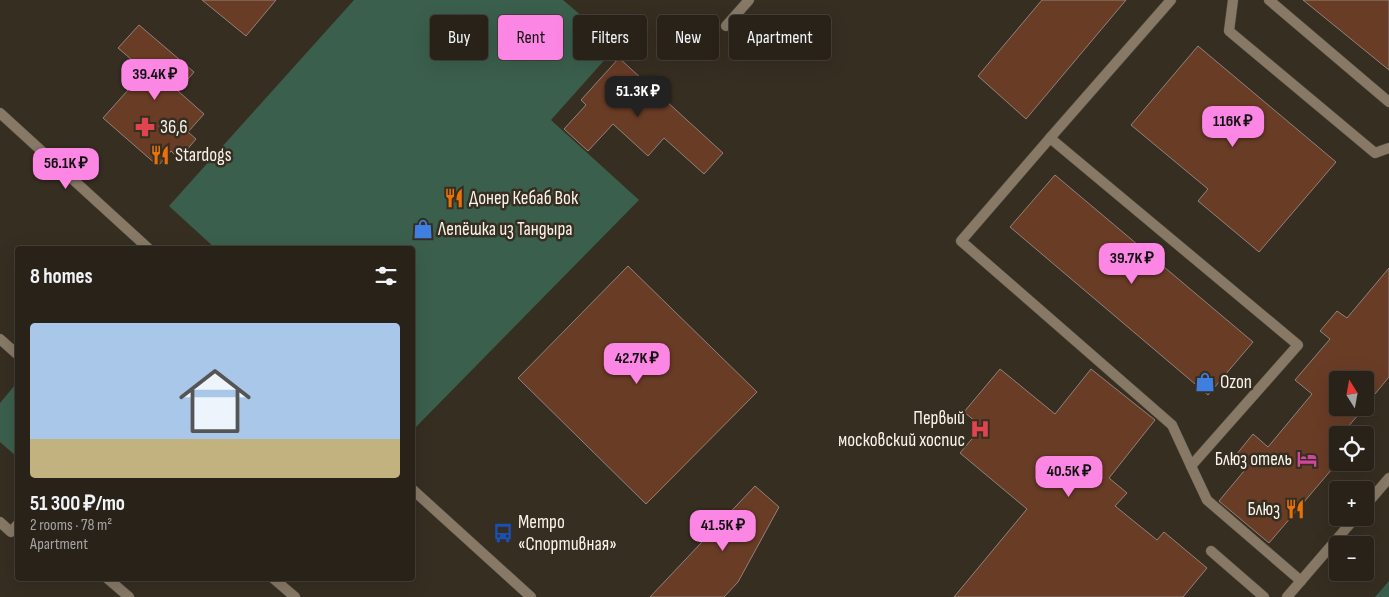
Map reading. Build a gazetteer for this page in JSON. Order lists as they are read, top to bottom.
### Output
{
  "places": {
    "pharmacy": ["36,6"],
    "restaurant": ["Stardogs", "Донер Кебаб Вок", "Блюз"],
    "shop": ["Лепёшка из Тандыра", "Ozon"],
    "hospital": ["Первый московский хоспис"],
    "hotel": ["Блюз отель"],
    "bus stop": ["Метро «Спортивная»"]
  },
  "north": "top",
  "page": {
    "chip": [
      "Buy",
      "Rent",
      "Filters",
      "New",
      "Apartment"
    ],
    "price": [
      "39.4K ₽",
      "51.3K ₽",
      "116K ₽",
      "56.1K ₽",
      "39.7K ₽",
      "42.7K ₽",
      "40.5K ₽",
      "41.5K ₽"
    ],
    "heading": "8 homes",
    "list": [
      {
        "name": "51 300 ₽/mo",
        "note": "2 rooms · 78 m² · Apartment"
      }
    ],
    "map_buttons": ["+", "−"]
  }
}
